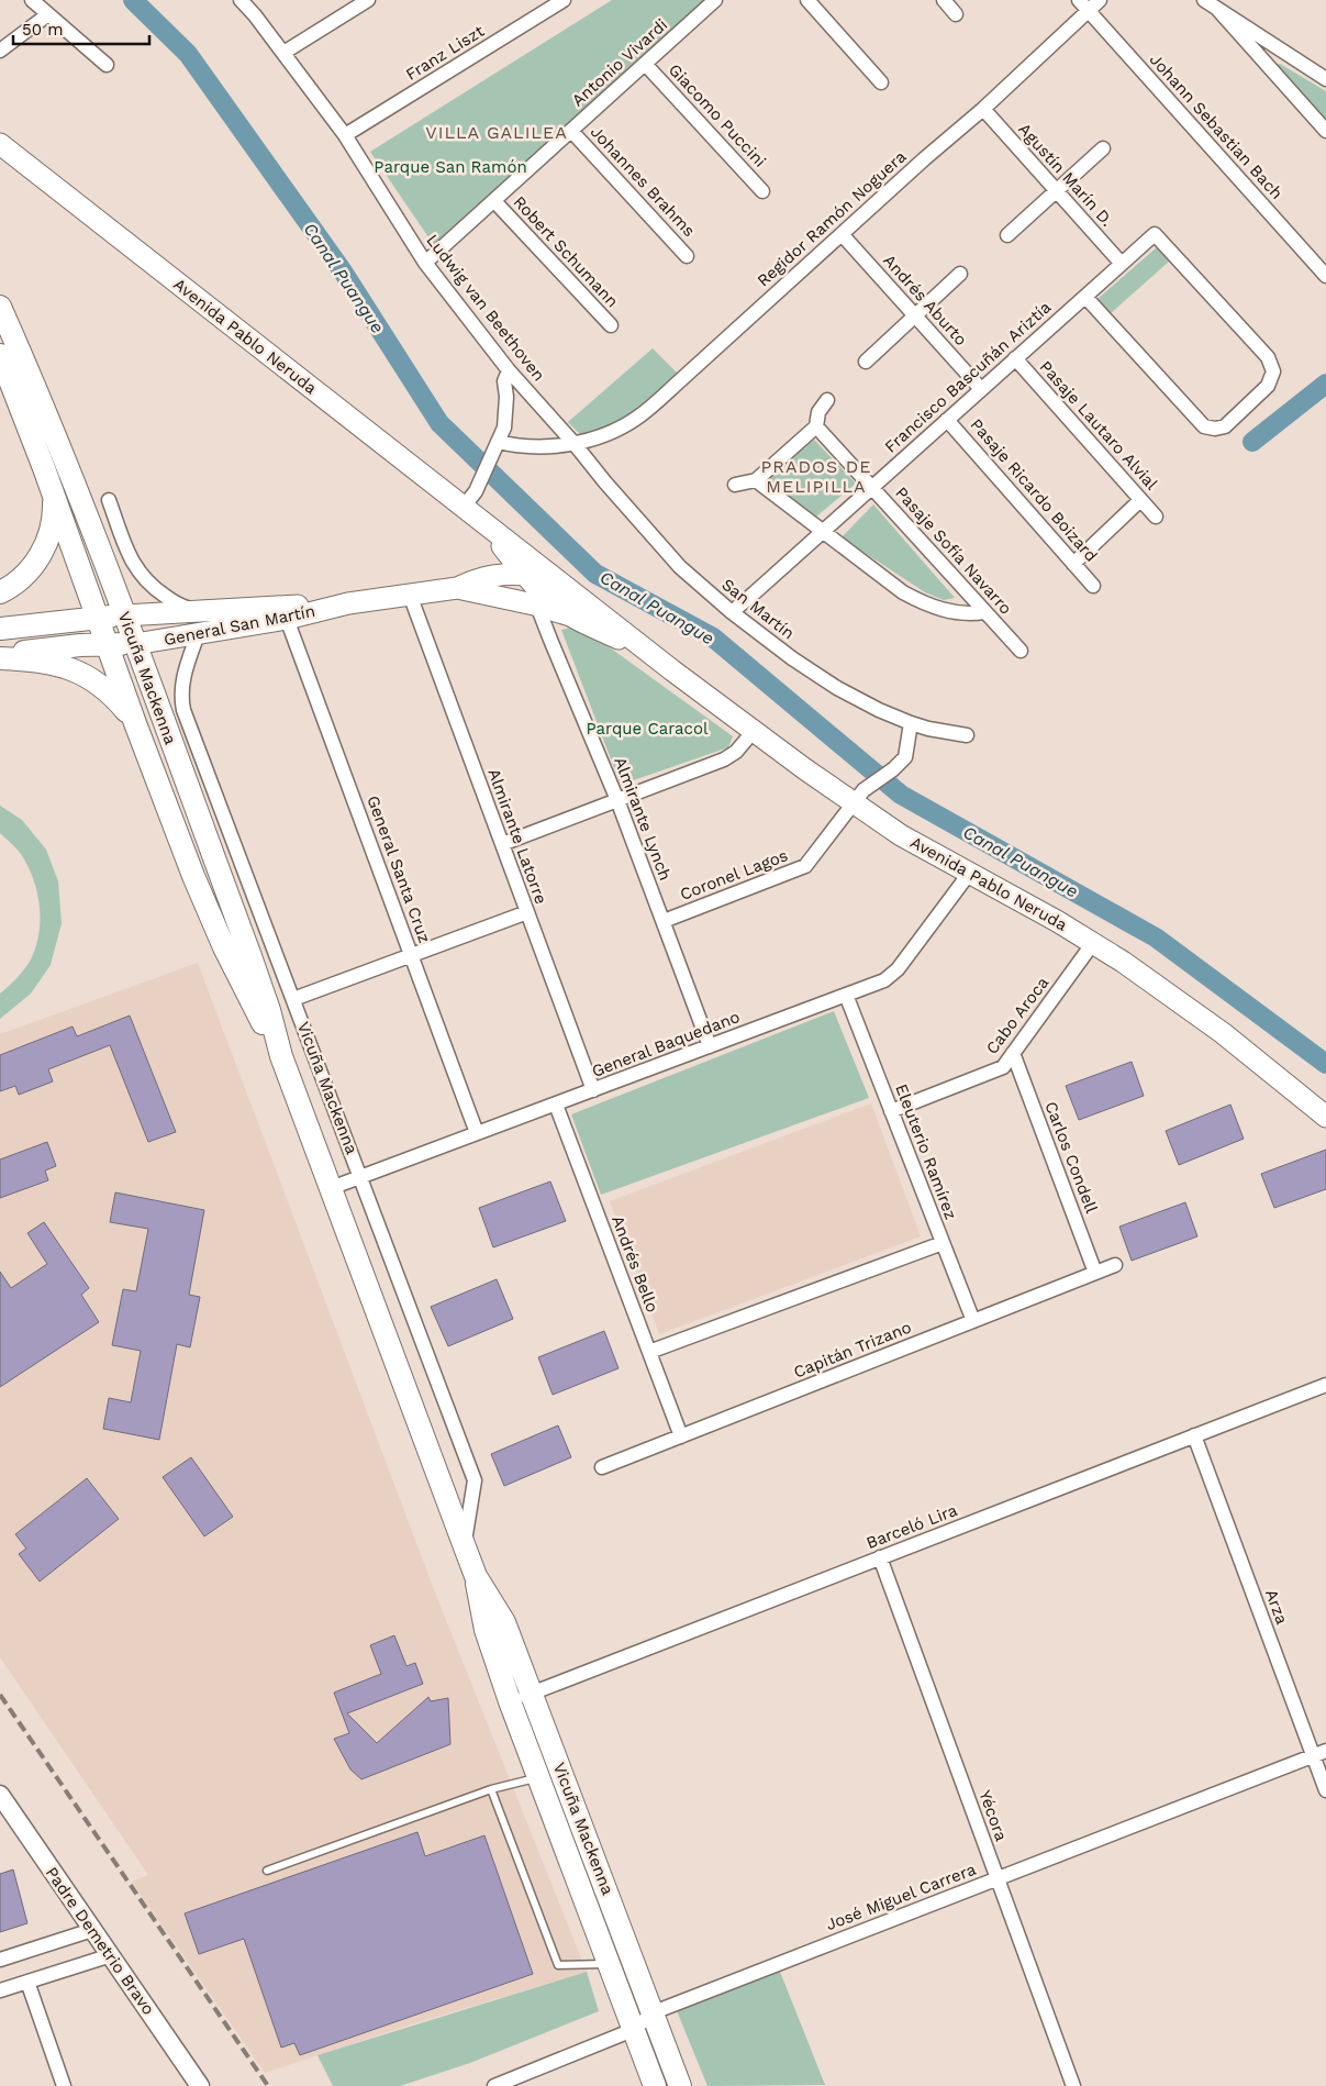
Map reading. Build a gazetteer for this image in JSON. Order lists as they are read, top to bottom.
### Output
{
  "streets": {
    "main road": ["Avenida Pablo Neruda", "General San Martín", "Vicuña Mackenna"],
    "street": [
      "Franz Liszt",
      "Antonio Vivardi",
      "Giacomo Puccini",
      "Johann Sebastian Bach",
      "Agustín Marín D.",
      "Johannes Brahms",
      "Regidor Ramón Noguera",
      "Robert Schumann",
      "Andrés Aburto",
      "Ludwig van Beethoven",
      "Francisco Bascuñán Ariztía",
      "Pasaje Lautaro Alvial",
      "Pasaje Ricardo Boizard",
      "Pasaje Sofía Navarro",
      "San Martín",
      "Almirante Lynch",
      "Almirante Latorre",
      "General Santa Cruz",
      "Coronel Lagos",
      "Cabo Aroca",
      "General Baquedano",
      "Eleuterio Ramírez",
      "Carlos Condell",
      "Andrés Bello",
      "Capitán Trizano",
      "Barceló Lira",
      "Arza",
      "Yécora",
      "José Miguel Carrera",
      "Padre Demetrio Bravo"
    ]
  },
  "crossings": [
    ["Franz Liszt", "Ludwig van Beethoven"],
    ["Antonio Vivardi", "Giacomo Puccini"],
    ["Antonio Vivardi", "Johannes Brahms"],
    ["Antonio Vivardi", "Robert Schumann"],
    ["Antonio Vivardi", "Ludwig van Beethoven"],
    ["Johann Sebastian Bach", "Regidor Ramón Noguera"],
    ["Agustín Marín D.", "Regidor Ramón Noguera"],
    ["Agustín Marín D.", "Francisco Bascuñán Ariztía"],
    ["Regidor Ramón Noguera", "Andrés Aburto"],
    ["Regidor Ramón Noguera", "Ludwig van Beethoven"],
    ["Regidor Ramón Noguera", "San Martín"],
    ["Andrés Aburto", "Francisco Bascuñán Ariztía"],
    ["Ludwig van Beethoven", "San Martín"],
    ["Avenida Pablo Neruda", "General San Martín"],
    ["Avenida Pablo Neruda", "Coronel Lagos"],
    ["Avenida Pablo Neruda", "Cabo Aroca"],
    ["Avenida Pablo Neruda", "General Baquedano"],
    ["Francisco Bascuñán Ariztía", "Pasaje Lautaro Alvial"],
    ["Francisco Bascuñán Ariztía", "Pasaje Ricardo Boizard"],
    ["Francisco Bascuñán Ariztía", "Pasaje Sofía Navarro"],
    ["Francisco Bascuñán Ariztía", "San Martín"],
    ["San Martín", "Coronel Lagos"],
    ["General San Martín", "Vicuña Mackenna"],
    ["General San Martín", "Almirante Lynch"],
    ["General San Martín", "Almirante Latorre"],
    ["General San Martín", "General Santa Cruz"],
    ["Vicuña Mackenna", "General Baquedano"],
    ["Vicuña Mackenna", "Barceló Lira"],
    ["Vicuña Mackenna", "José Miguel Carrera"],
    ["Almirante Lynch", "Coronel Lagos"],
    ["Almirante Lynch", "General Baquedano"],
    ["Almirante Latorre", "General Baquedano"],
    ["General Santa Cruz", "General Baquedano"],
    ["Cabo Aroca", "Eleuterio Ramírez"],
    ["Cabo Aroca", "Carlos Condell"],
    ["General Baquedano", "Eleuterio Ramírez"],
    ["General Baquedano", "Andrés Bello"],
    ["Eleuterio Ramírez", "Capitán Trizano"],
    ["Carlos Condell", "Capitán Trizano"],
    ["Andrés Bello", "Capitán Trizano"],
    ["Barceló Lira", "Arza"],
    ["Barceló Lira", "Yécora"],
    ["Arza", "José Miguel Carrera"],
    ["Yécora", "José Miguel Carrera"]
  ],
  "districts": ["VILLA GALILEA", "PRADOS DE MELIPILLA"],
  "water": ["Canal Puangue"],
  "parks": ["Parque San Ramón", "Parque Caracol"],
  "scale_bar": "50 m"
}
